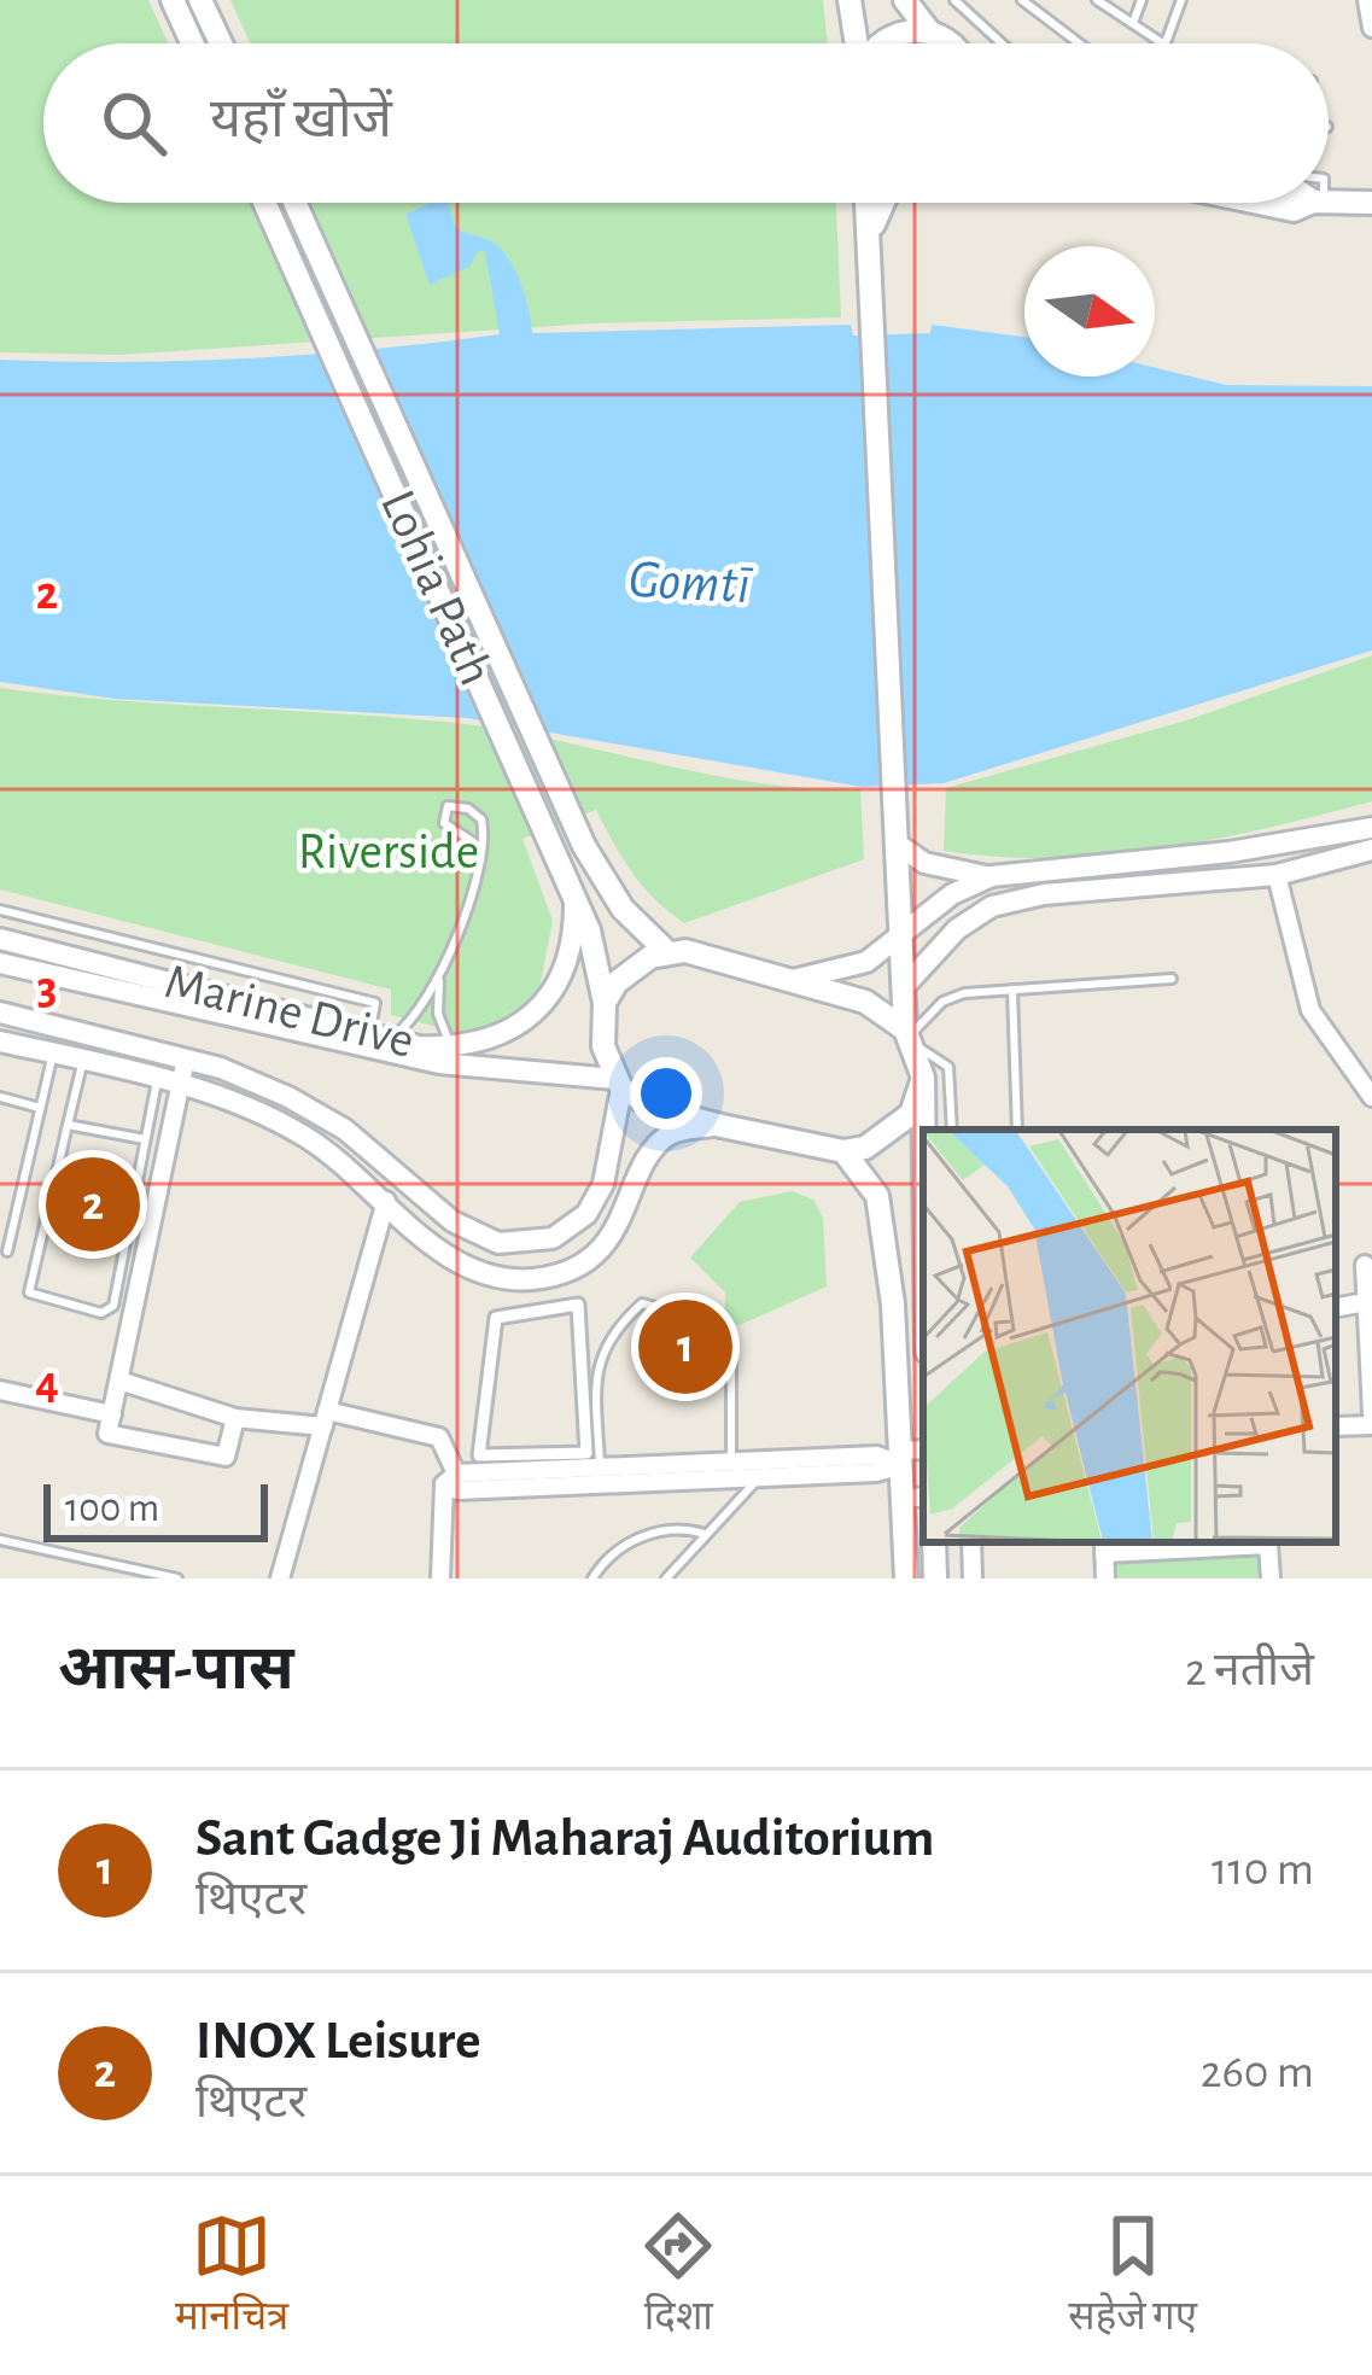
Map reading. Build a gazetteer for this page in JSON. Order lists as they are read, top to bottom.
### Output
{
  "streets": {
    "main road": ["Lohia Path"],
    "street": ["Marine Drive"]
  },
  "crossings": [
    ["Lohia Path", "Marine Drive"]
  ],
  "water": ["Gomtī"],
  "parks": ["Riverside"],
  "scale_bar": "100 m",
  "north": "right",
  "page": {
    "search": "यहाँ खोजें",
    "pins": ["2", "1"],
    "scale": "100 m",
    "heading": ["आस-पास", "2 नतीजे"],
    "list": [
      {
        "mark": "1",
        "name": "Sant Gadge Ji Maharaj Auditorium",
        "note": "थिएटर",
        "value": "110 m"
      },
      {
        "mark": "2",
        "name": "INOX Leisure",
        "note": "थिएटर",
        "value": "260 m"
      }
    ],
    "nav": ["मानचित्र", "दिशा", "सहेजे गए"]
  },
  "grid": {
    "rows": ["2", "3", "4"]
  }
}
